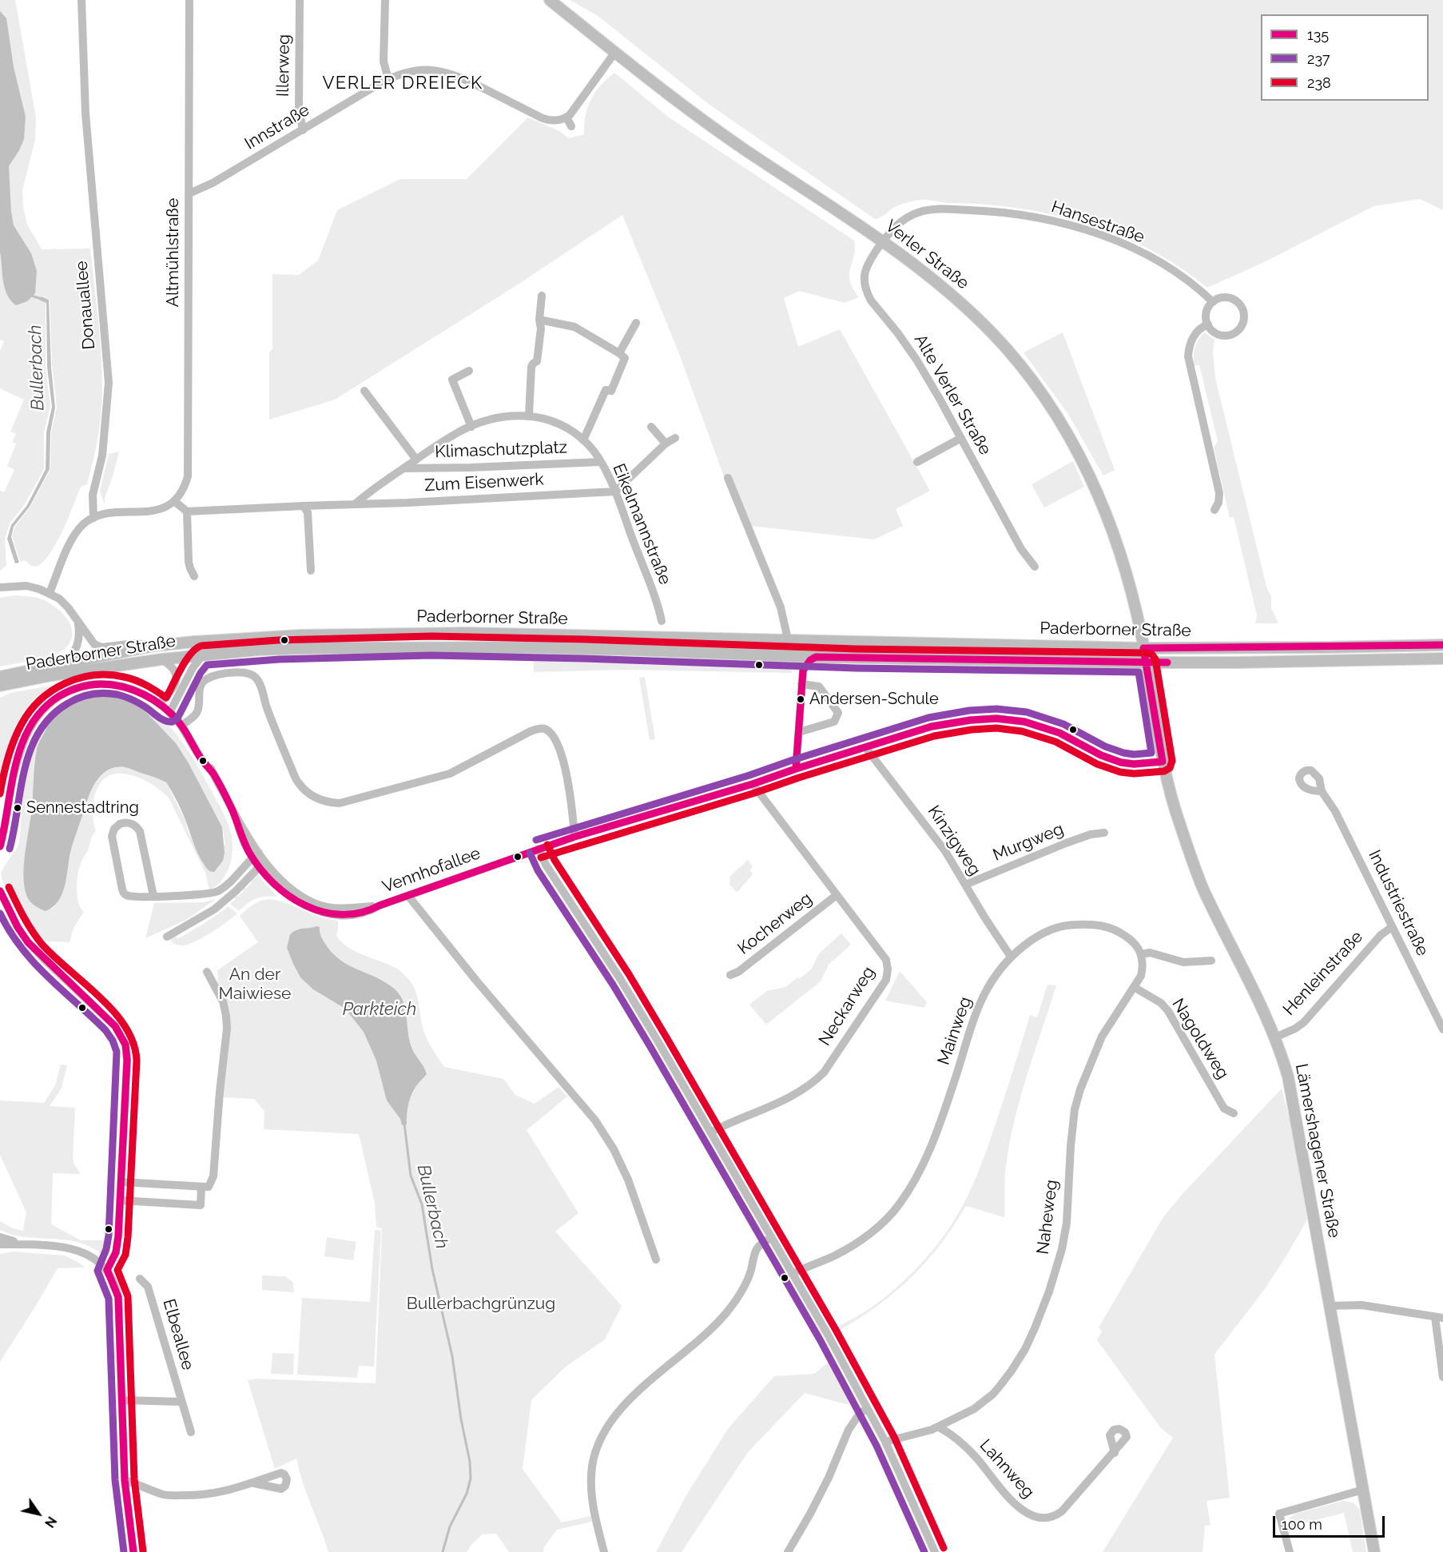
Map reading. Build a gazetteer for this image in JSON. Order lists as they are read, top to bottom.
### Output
{
  "streets": {
    "main road": ["Verler Straße", "Paderborner Straße", "Lämershagener Straße"],
    "street": [
      "Illerweg",
      "Innstraße",
      "Hansestraße",
      "Altmühlstraße",
      "Donauallee",
      "Alte Verler Straße",
      "Klimaschutzplatz",
      "Zum Eisenwerk",
      "Eikelmannstraße",
      "Kinzigweg",
      "Murgweg",
      "Vennhofallee",
      "Industriestraße",
      "Kocherweg",
      "Henleinstraße",
      "Neckarweg",
      "Mainweg",
      "Nagoldweg",
      "Naheweg",
      "Elbeallee",
      "Lahnweg"
    ]
  },
  "crossings": [
    ["Illerweg", "Innstraße"],
    ["Innstraße", "Altmühlstraße"],
    ["Hansestraße", "Verler Straße"],
    ["Hansestraße", "Alte Verler Straße"],
    ["Verler Straße", "Alte Verler Straße"],
    ["Verler Straße", "Paderborner Straße"],
    ["Verler Straße", "Lämershagener Straße"],
    ["Klimaschutzplatz", "Eikelmannstraße"],
    ["Zum Eisenwerk", "Eikelmannstraße"],
    ["Paderborner Straße", "Lämershagener Straße"],
    ["Kinzigweg", "Murgweg"],
    ["Kinzigweg", "Vennhofallee"],
    ["Kinzigweg", "Mainweg"],
    ["Vennhofallee", "Neckarweg"],
    ["Vennhofallee", "Lämershagener Straße"],
    ["Industriestraße", "Henleinstraße"],
    ["Kocherweg", "Neckarweg"],
    ["Henleinstraße", "Lämershagener Straße"],
    ["Mainweg", "Naheweg"],
    ["Nagoldweg", "Naheweg"],
    ["Naheweg", "Lahnweg"]
  ],
  "districts": ["VERLER DREIECK"],
  "water": ["Bullerbach", "Parkteich"],
  "parks": ["An der Maiwiese", "Bullerbachgrünzug"],
  "places": ["Andersen-Schule", "Sennestadtring"],
  "lines": ["transit line 238", "transit line 135", "transit line 237"],
  "legend": ["135", "237", "238"],
  "scale_bar": "100 m",
  "north": "bottom right"
}
